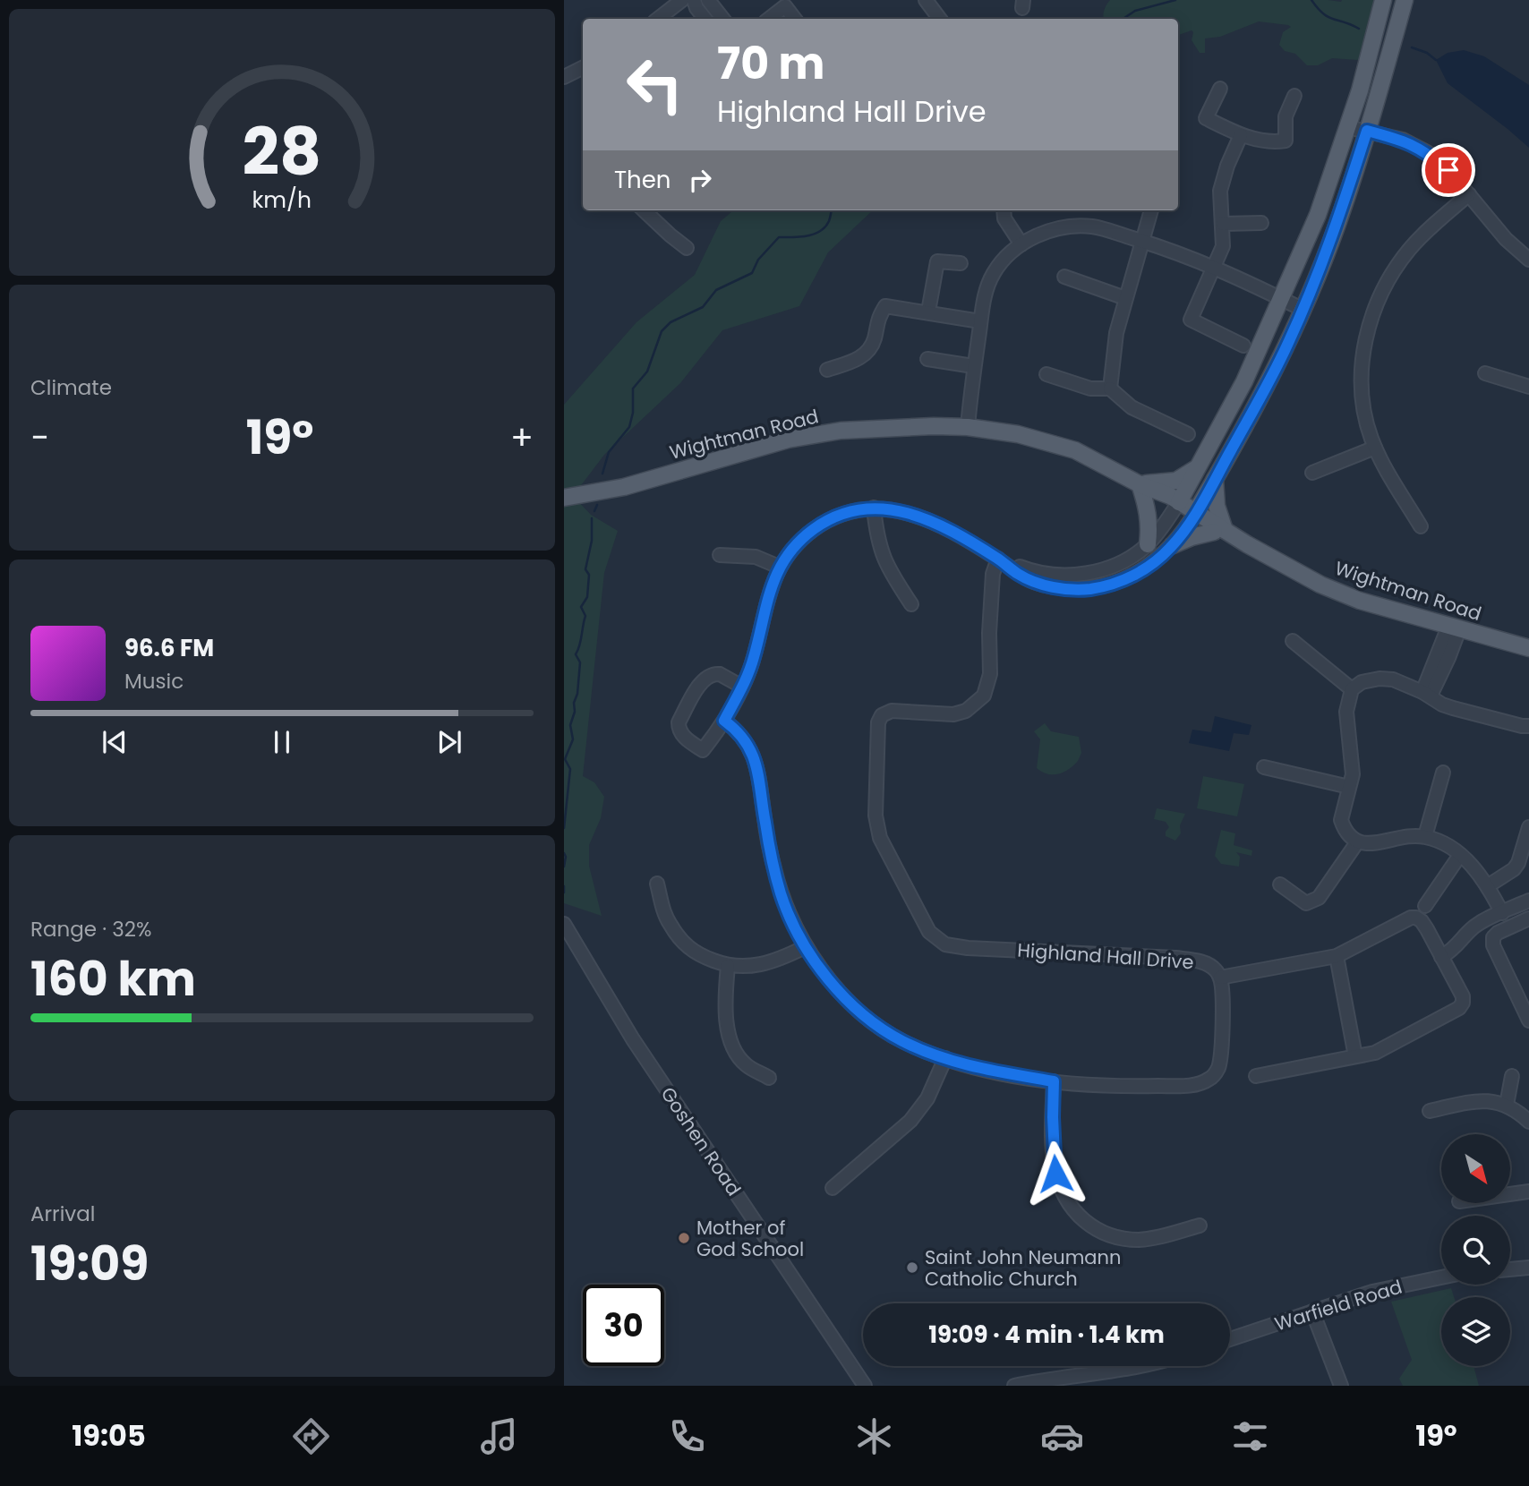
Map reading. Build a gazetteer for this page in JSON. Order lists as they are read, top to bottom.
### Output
{
  "streets": {
    "main road": ["Wightman Road"],
    "street": ["Highland Hall Drive", "Goshen Road", "Warfield Road"]
  },
  "places": ["Mother of God School", "Saint John Neumann Catholic Church"],
  "north": "bottom right",
  "page": {
    "turn": ["70 m", "Highland Hall Drive"],
    "then": "Then",
    "tile": [
      "Climate",
      ["Range · 32%", "160 km"],
      ["Arrival", "19:09"]
    ],
    "heat": ["−", "19°", "+"],
    "song": ["96.6 FM", "Music"],
    "limit": "30",
    "trip": "19:09 · 4 min · 1.4 km",
    "tabs": ["19:05", "19°"],
    "gauge": ["28", "km/h"]
  }
}
